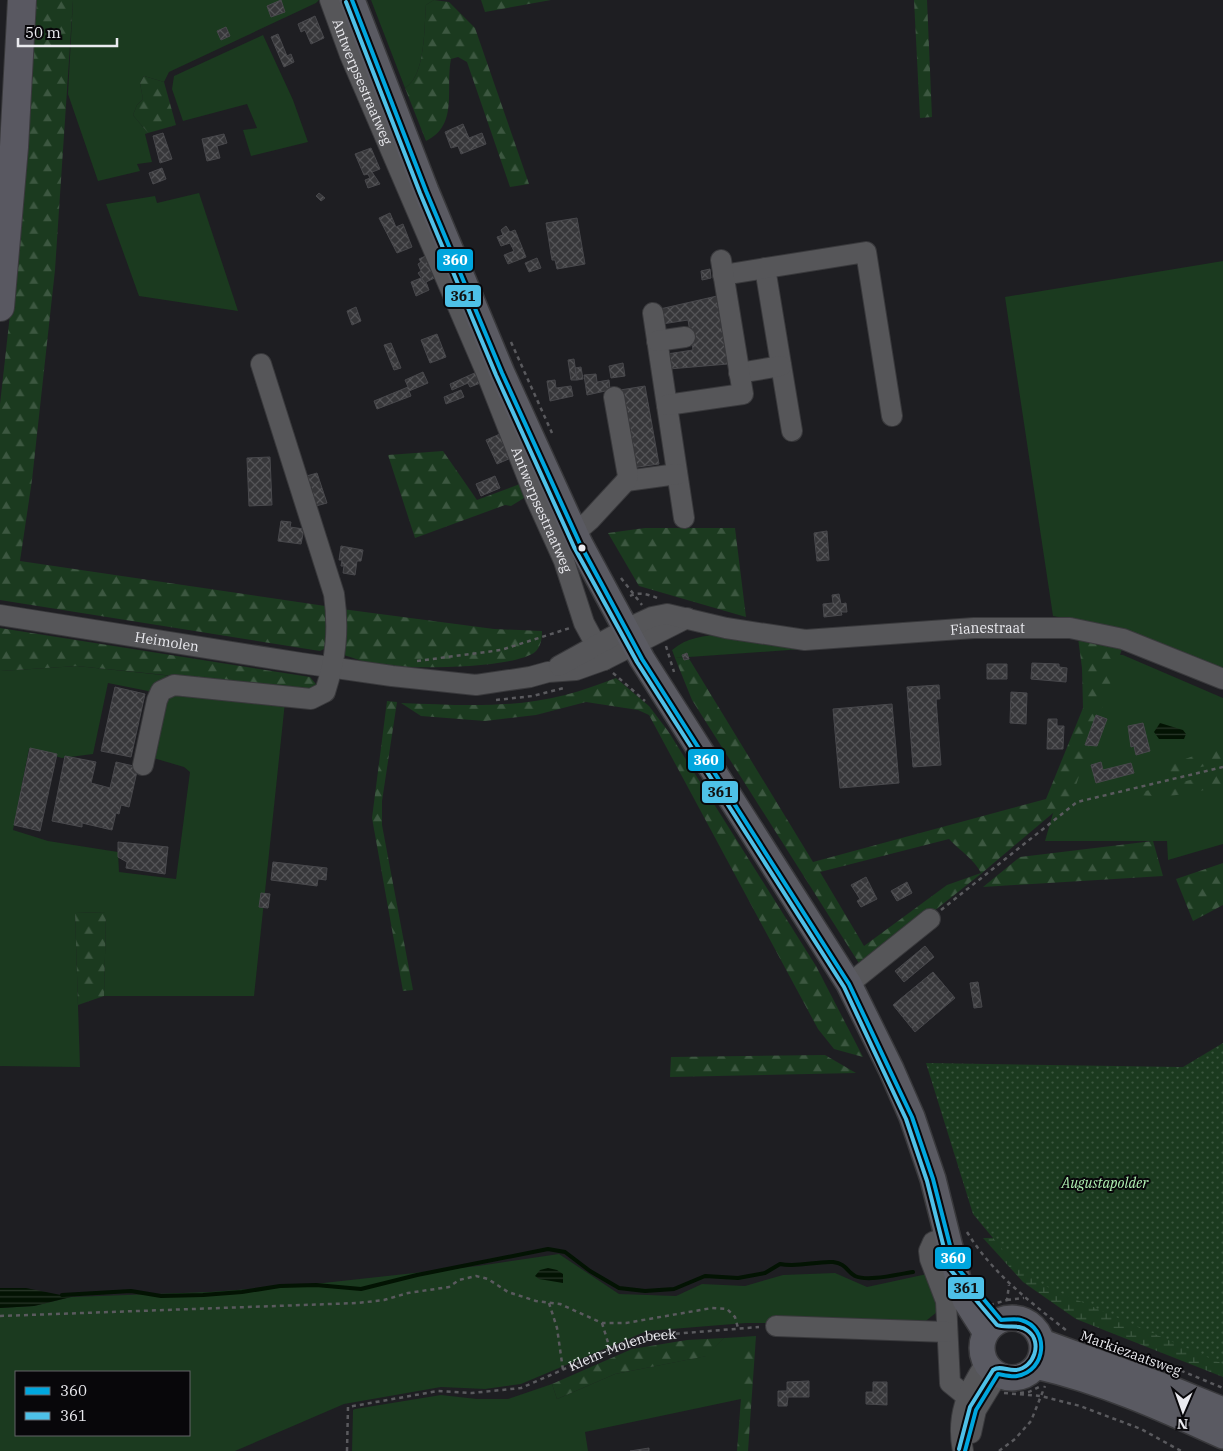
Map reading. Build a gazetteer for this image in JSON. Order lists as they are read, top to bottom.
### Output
{
  "streets": {
    "main road": ["Antwerpsestraatweg", "Markiezaatsweg"],
    "street": ["Fianestraat", "Heimolen"],
    "path": ["Klein-Molenbeek"]
  },
  "crossings": [
    ["Antwerpsestraatweg", "Fianestraat"],
    ["Antwerpsestraatweg", "Heimolen"],
    ["Antwerpsestraatweg", "Markiezaatsweg"],
    ["Fianestraat", "Heimolen"]
  ],
  "parks": ["Augustapolder"],
  "lines": ["transit line 360", "transit line 361"],
  "legend": ["360", "361"],
  "scale_bar": "50 m",
  "north": "bottom"
}
